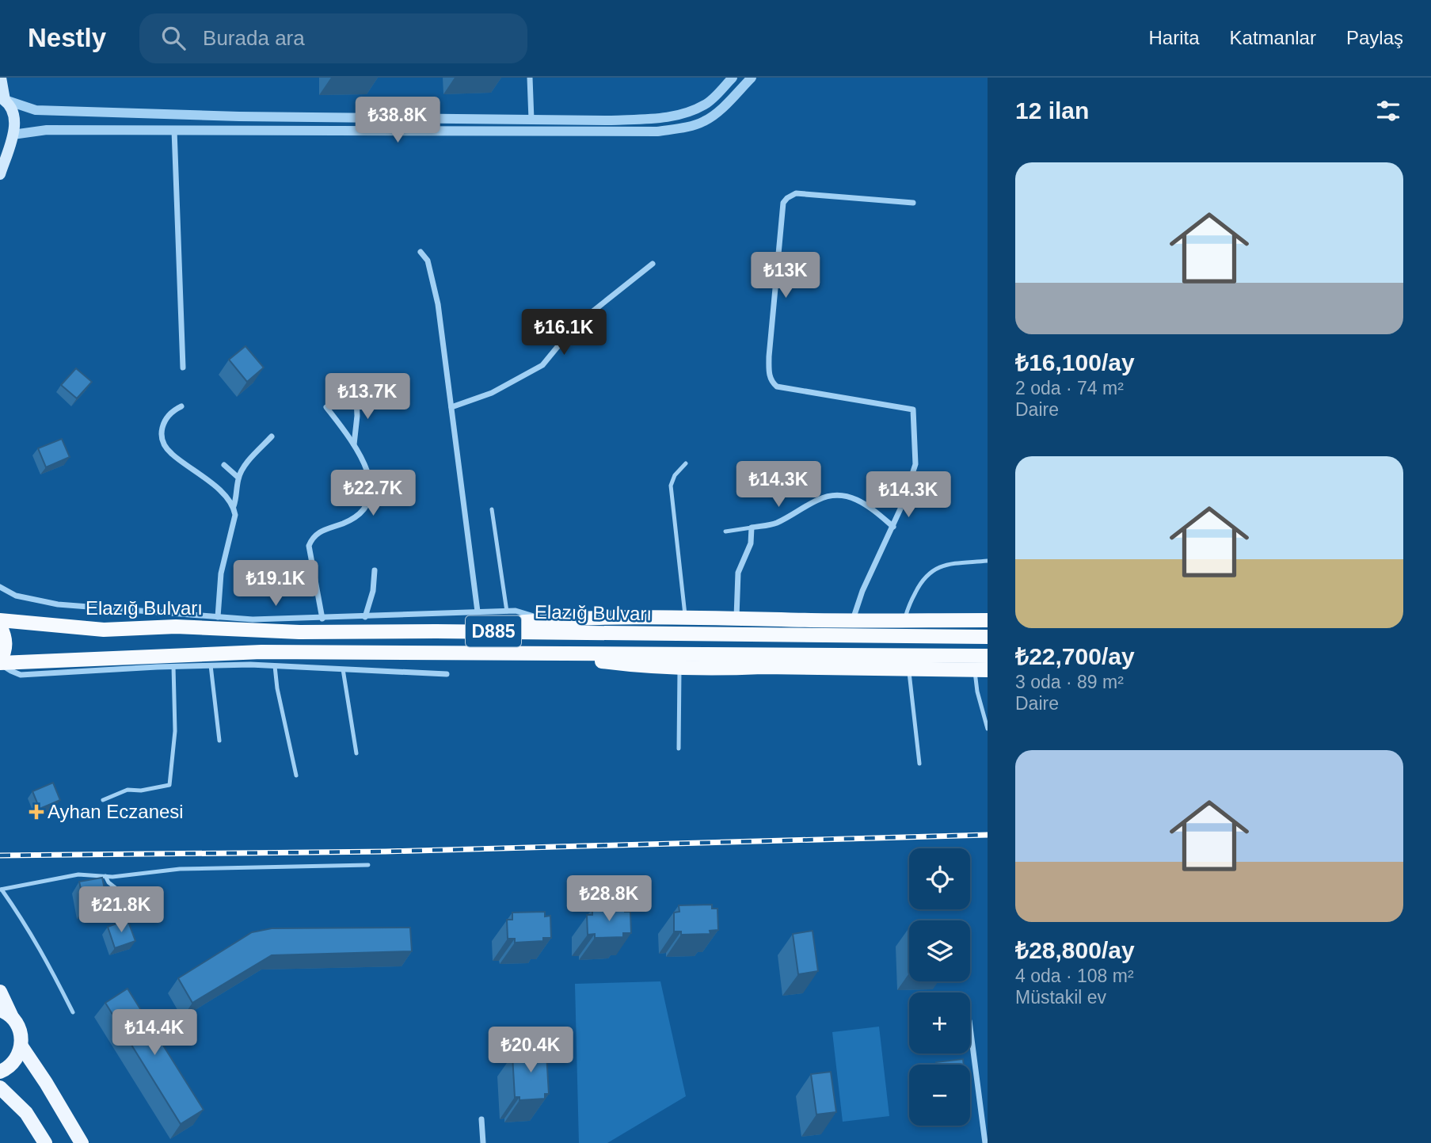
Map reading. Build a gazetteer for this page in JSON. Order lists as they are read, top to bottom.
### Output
{
  "streets": {
    "highway": ["Elazığ Bulvarı", "D885"]
  },
  "places": {
    "health": ["Ayhan Eczanesi"]
  },
  "page": {
    "header": "Nestly",
    "search": "Burada ara",
    "nav": ["Harita", "Katmanlar", "Paylaş"],
    "heading": "12 ilan",
    "price": [
      "₺38.8K",
      "₺13K",
      "₺16.1K",
      "₺13.7K",
      "₺14.3K",
      "₺22.7K",
      "₺14.3K",
      "₺19.1K",
      "₺28.8K",
      "₺21.8K",
      "₺14.4K",
      "₺20.4K"
    ],
    "list": [
      {
        "name": "₺16,100/ay",
        "note": "2 oda · 74 m² · Daire"
      },
      {
        "name": "₺22,700/ay",
        "note": "3 oda · 89 m² · Daire"
      },
      {
        "name": "₺28,800/ay",
        "note": "4 oda · 108 m² · Müstakil ev"
      }
    ],
    "map_buttons": ["+", "−"]
  }
}
